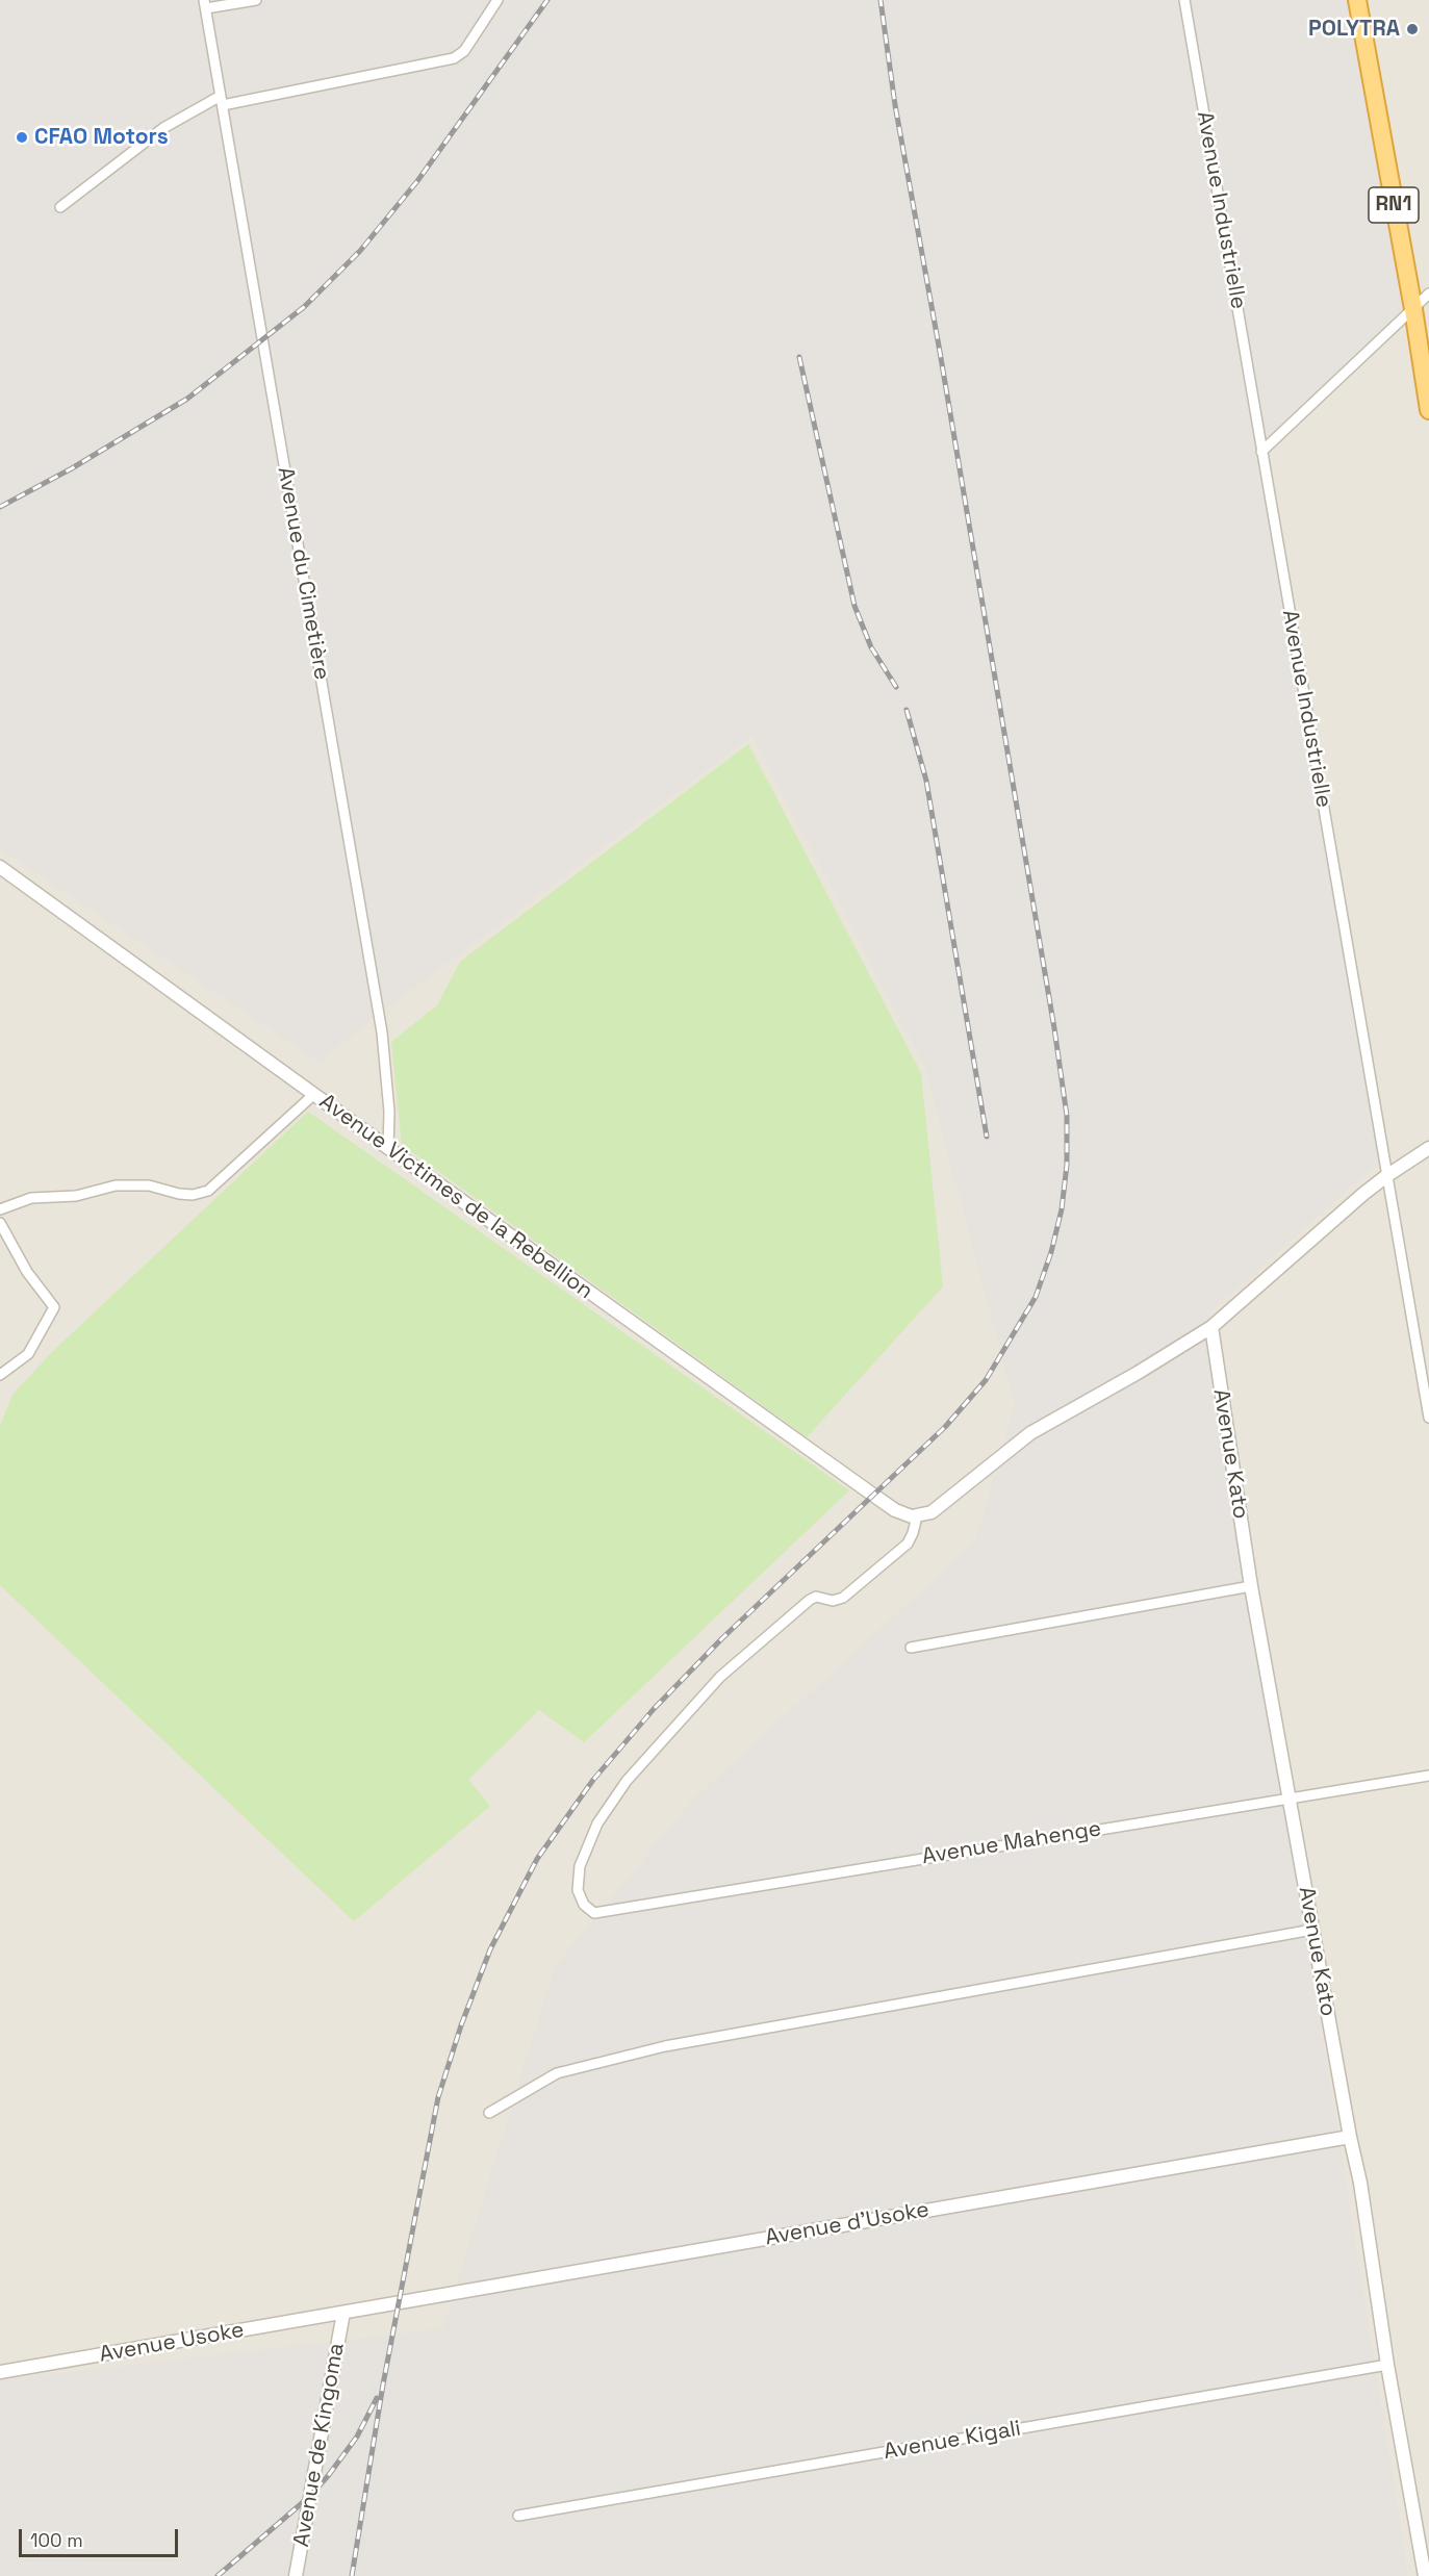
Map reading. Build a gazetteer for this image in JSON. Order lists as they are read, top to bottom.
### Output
{
  "streets": {
    "highway": ["RN1"],
    "street": [
      "Avenue Industrielle",
      "Avenue du Cimetière",
      "Avenue Victimes de la Rebellion",
      "Avenue Kato",
      "Avenue Mahenge",
      "Avenue d'Usoke",
      "Avenue Usoke",
      "Avenue Kigali",
      "Avenue de Kingoma"
    ]
  },
  "crossings": [
    ["Avenue du Cimetière", "Avenue Victimes de la Rebellion"],
    ["Avenue Victimes de la Rebellion", "Avenue Mahenge"],
    ["Avenue Kato", "Avenue Mahenge"],
    ["Avenue Kato", "Avenue d'Usoke"],
    ["Avenue Kato", "Avenue Kigali"],
    ["Avenue d'Usoke", "Avenue Usoke"],
    ["Avenue d'Usoke", "Avenue de Kingoma"],
    ["Avenue Usoke", "Avenue de Kingoma"]
  ],
  "places": ["POLYTRA", "CFAO Motors"],
  "scale_bar": "100 m"
}
